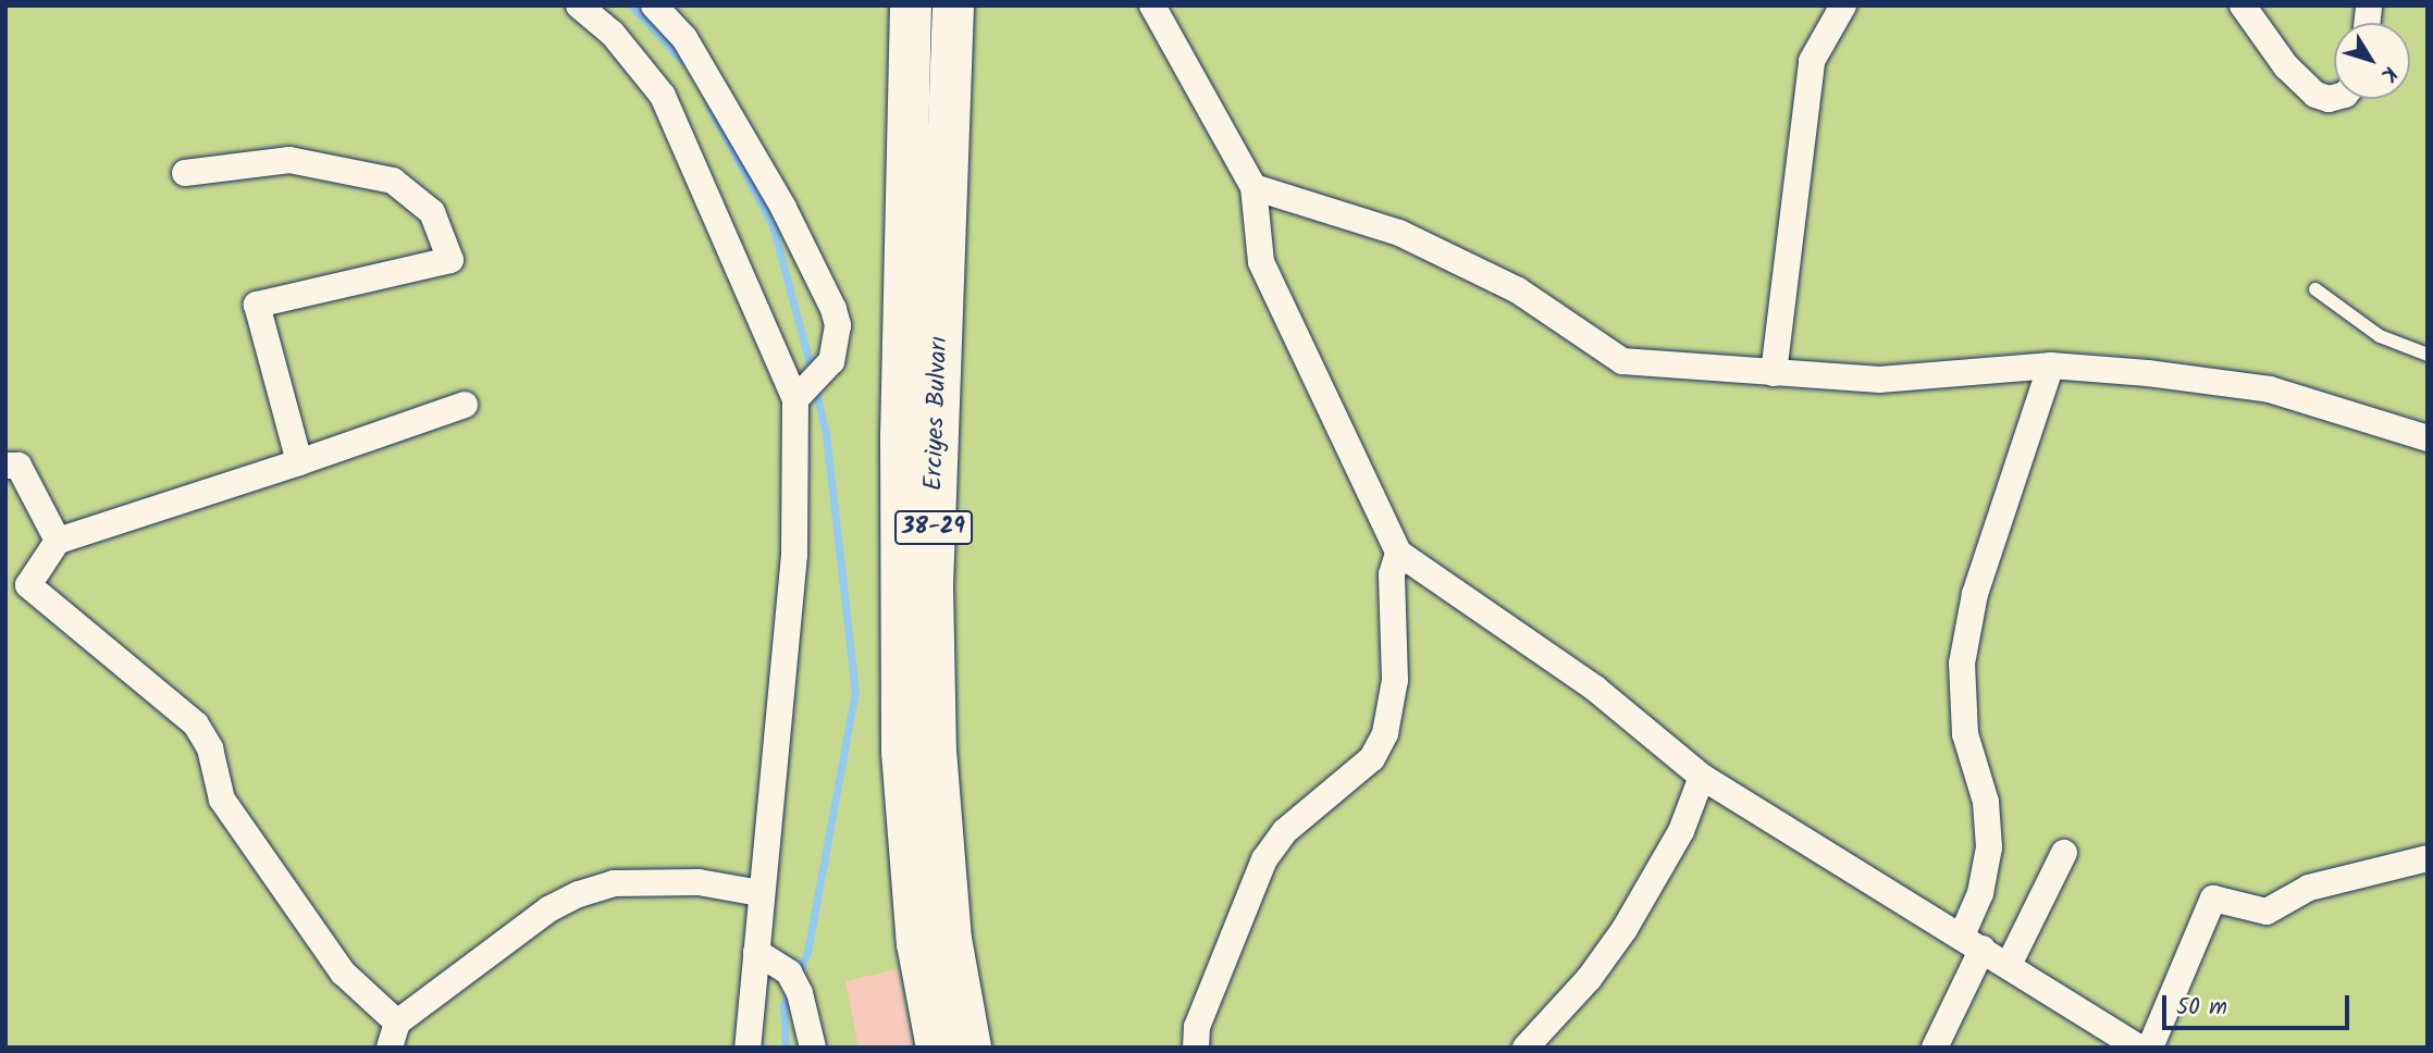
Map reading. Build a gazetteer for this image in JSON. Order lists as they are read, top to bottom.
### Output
{
  "streets": {
    "highway": ["Erciyes Bulvarı", "38-29"]
  },
  "scale_bar": "50 m",
  "north": "bottom right"
}
